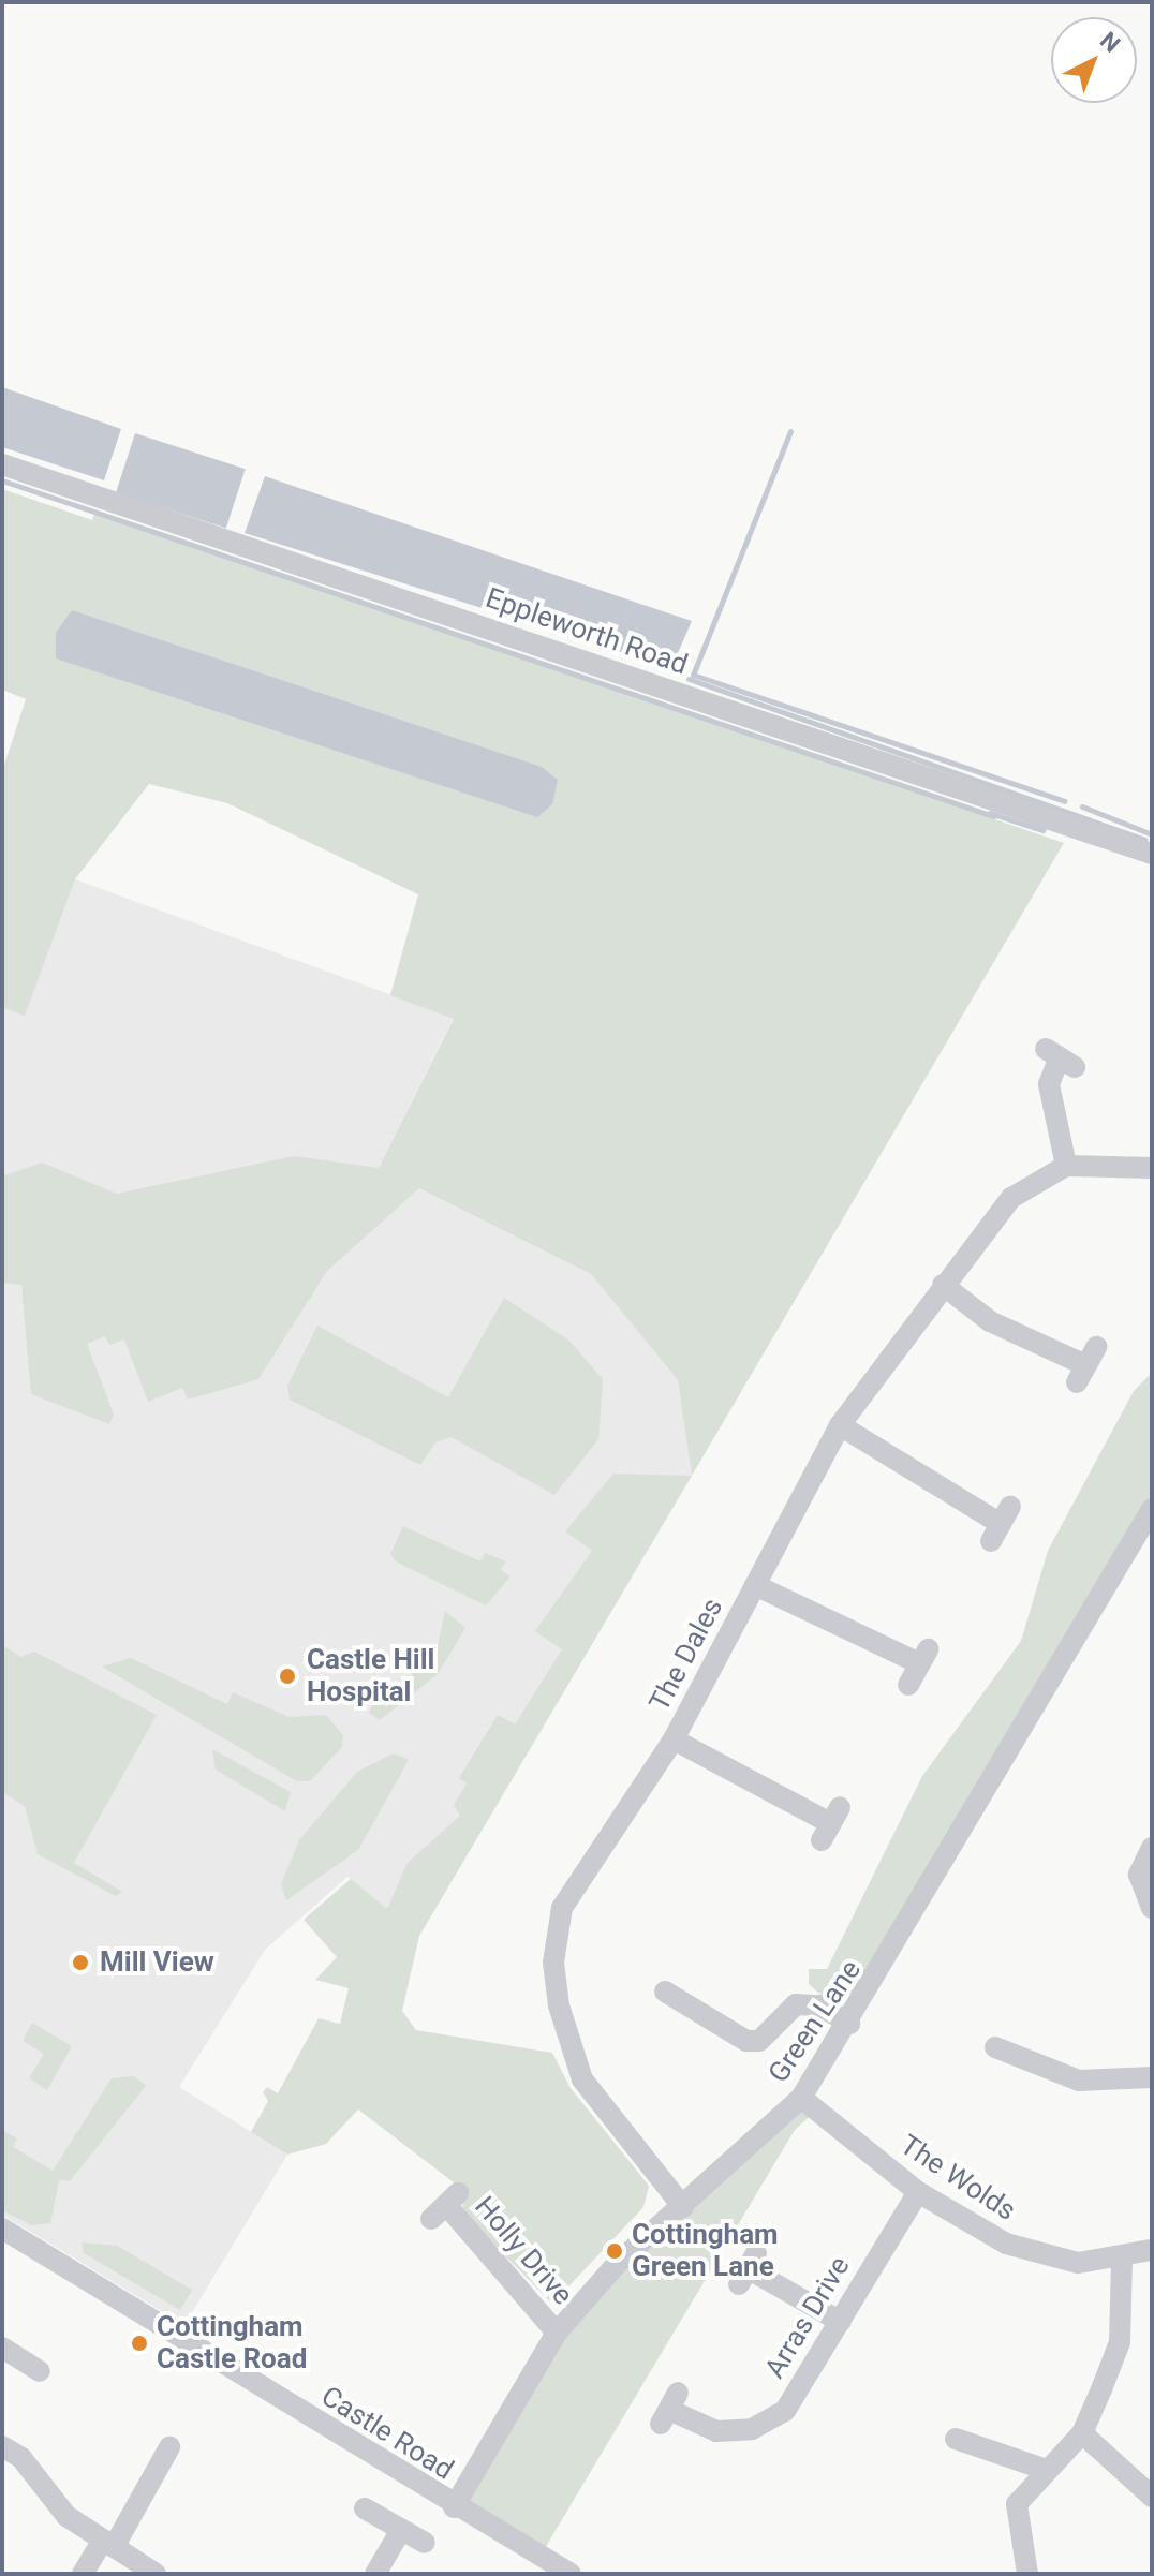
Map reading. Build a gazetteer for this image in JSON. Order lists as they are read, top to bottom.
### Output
{
  "streets": {
    "street": [
      "Eppleworth Road",
      "The Dales",
      "Green Lane",
      "The Wolds",
      "Holly Drive",
      "Arras Drive",
      "Castle Road"
    ]
  },
  "crossings": [
    ["The Dales", "Green Lane"],
    ["Green Lane", "The Wolds"],
    ["Green Lane", "Holly Drive"],
    ["Green Lane", "Castle Road"],
    ["The Wolds", "Arras Drive"]
  ],
  "places": [
    "Castle Hill Hospital",
    "Mill View",
    "Cottingham Green Lane",
    "Cottingham Castle Road"
  ],
  "north": "top right"
}
